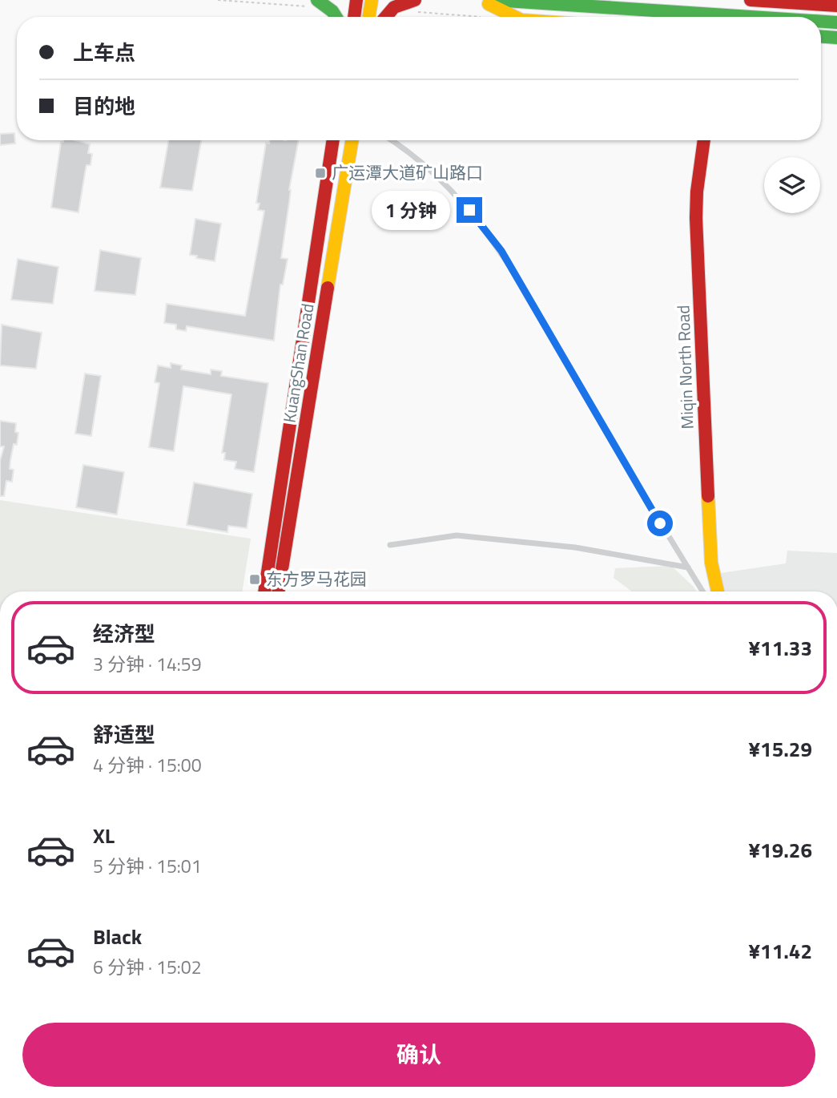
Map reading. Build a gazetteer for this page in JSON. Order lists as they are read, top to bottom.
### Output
{
  "streets": {
    "main road": ["KuangShan Road", "Miqin North Road"]
  },
  "places": {
    "transit": ["广运潭大道矿山路口", "东方罗马花园"]
  },
  "page": {
    "banner": ["上车点", "目的地"],
    "bubble": "1 分钟",
    "list": [
      {
        "name": "经济型",
        "note": "3 分钟 · 14:59",
        "value": "¥11.33"
      },
      {
        "name": "舒适型",
        "note": "4 分钟 · 15:00",
        "value": "¥15.29"
      },
      {
        "name": "XL",
        "note": "5 分钟 · 15:01",
        "value": "¥19.26"
      },
      {
        "name": "Black",
        "note": "6 分钟 · 15:02",
        "value": "¥11.42"
      }
    ],
    "buttons": "确认"
  }
}
